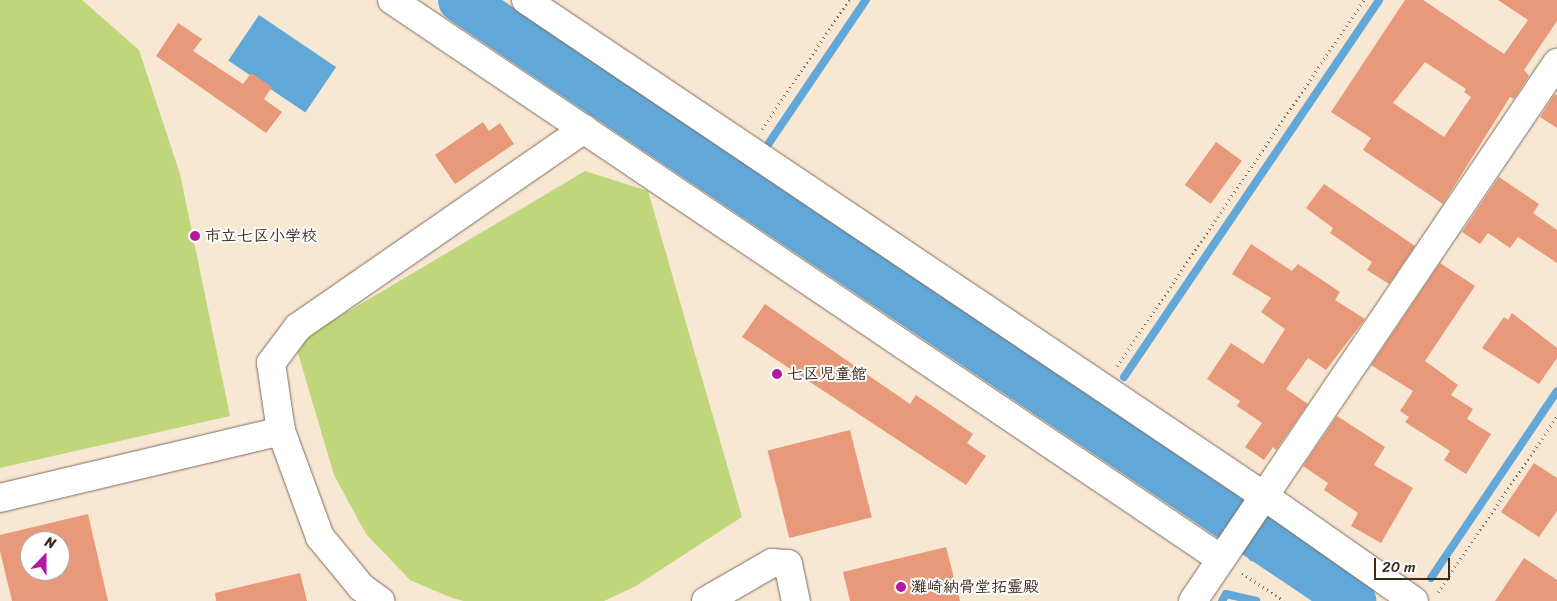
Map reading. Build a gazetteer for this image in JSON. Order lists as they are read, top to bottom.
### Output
{
  "places": ["市立七区小学校", "七区児童館", "灘崎納骨堂拓霊殿"],
  "scale_bar": "20 m",
  "north": "top"
}
